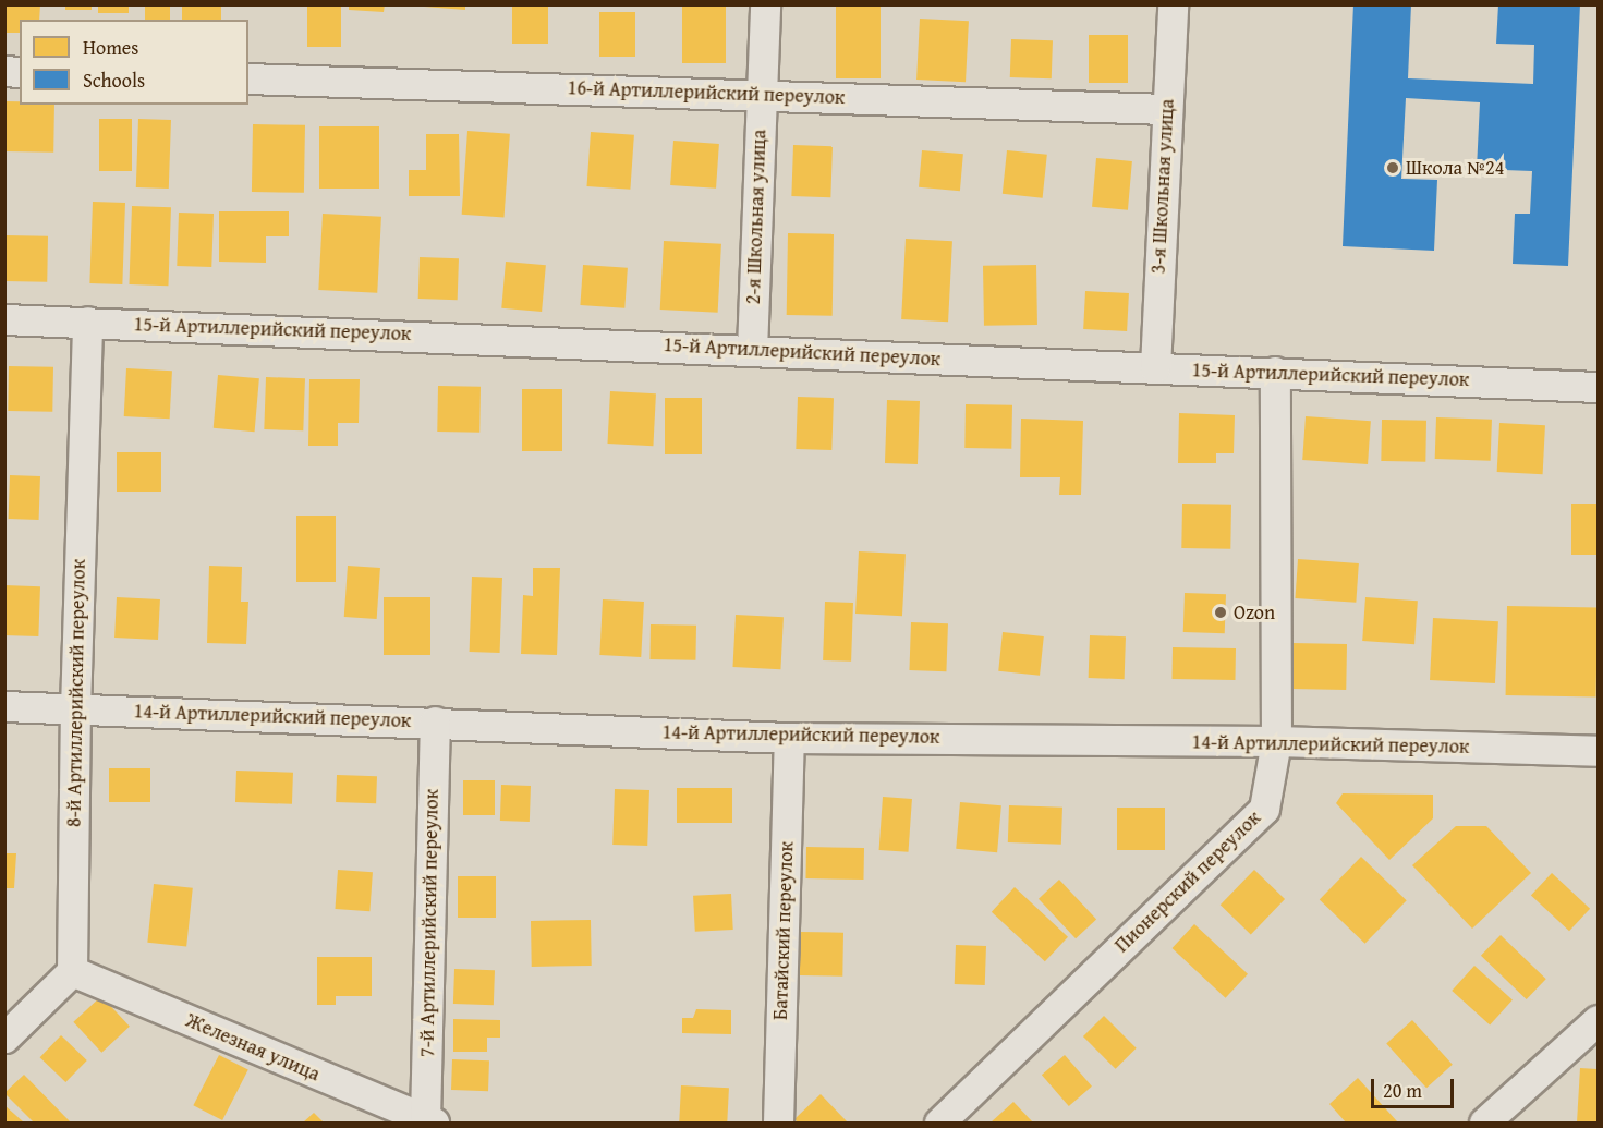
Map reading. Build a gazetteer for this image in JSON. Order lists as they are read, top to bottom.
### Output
{
  "streets": {
    "street": [
      "16-й Артиллерийский переулок",
      "3-я Школьная улица",
      "2-я Школьная улица",
      "15-й Артиллерийский переулок",
      "8-й Артиллерийский переулок",
      "14-й Артиллерийский переулок",
      "Пионерский переулок",
      "7-й Артиллерийский переулок",
      "Батайский переулок",
      "Железная улица"
    ]
  },
  "crossings": [
    ["16-й Артиллерийский переулок", "3-я Школьная улица"],
    ["16-й Артиллерийский переулок", "2-я Школьная улица"],
    ["3-я Школьная улица", "15-й Артиллерийский переулок"],
    ["2-я Школьная улица", "15-й Артиллерийский переулок"],
    ["15-й Артиллерийский переулок", "8-й Артиллерийский переулок"],
    ["15-й Артиллерийский переулок", "Пионерский переулок"],
    ["8-й Артиллерийский переулок", "14-й Артиллерийский переулок"],
    ["8-й Артиллерийский переулок", "Железная улица"],
    ["14-й Артиллерийский переулок", "Пионерский переулок"],
    ["14-й Артиллерийский переулок", "7-й Артиллерийский переулок"],
    ["14-й Артиллерийский переулок", "Батайский переулок"],
    ["7-й Артиллерийский переулок", "Железная улица"]
  ],
  "places": ["Школа №24", "Ozon"],
  "legend": ["Homes", "Schools"],
  "scale_bar": "20 m"
}
